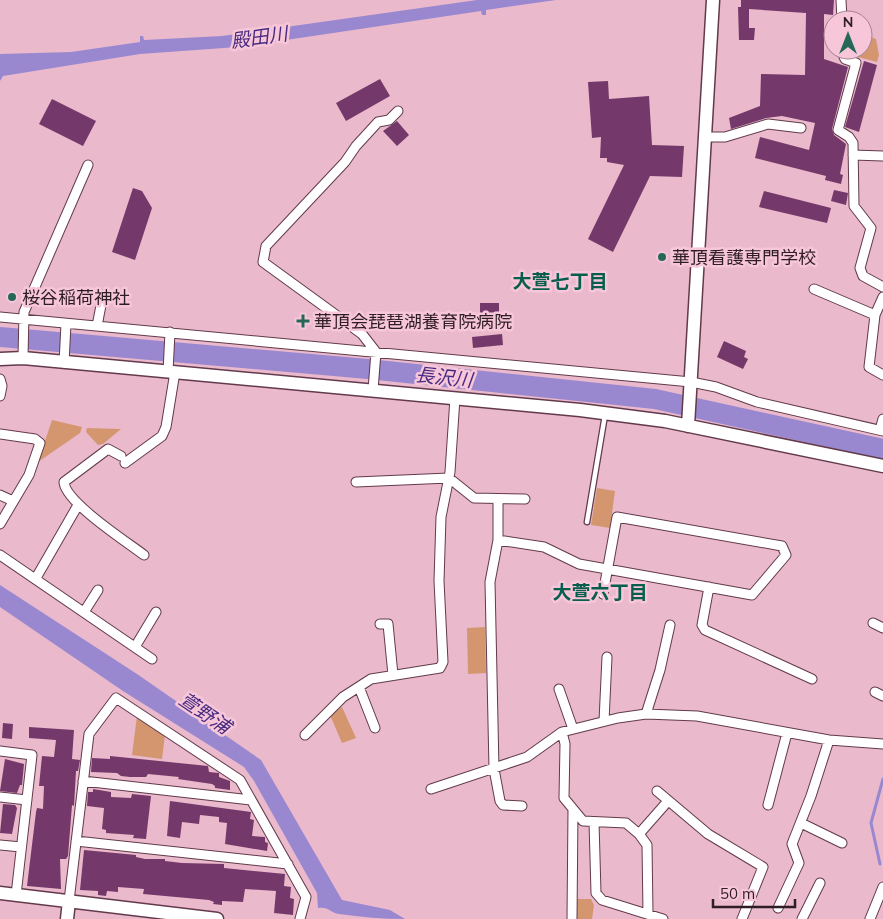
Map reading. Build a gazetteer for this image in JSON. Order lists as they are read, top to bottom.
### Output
{
  "districts": ["大萱七丁目", "大萱六丁目"],
  "water": ["殿田川", "長沢川", "萱野浦"],
  "places": {
    "other": ["華頂看護専門学校", "桜谷稲荷神社"],
    "health": ["華頂会琵琶湖養育院病院"]
  },
  "scale_bar": "50 m",
  "north": "top"
}
